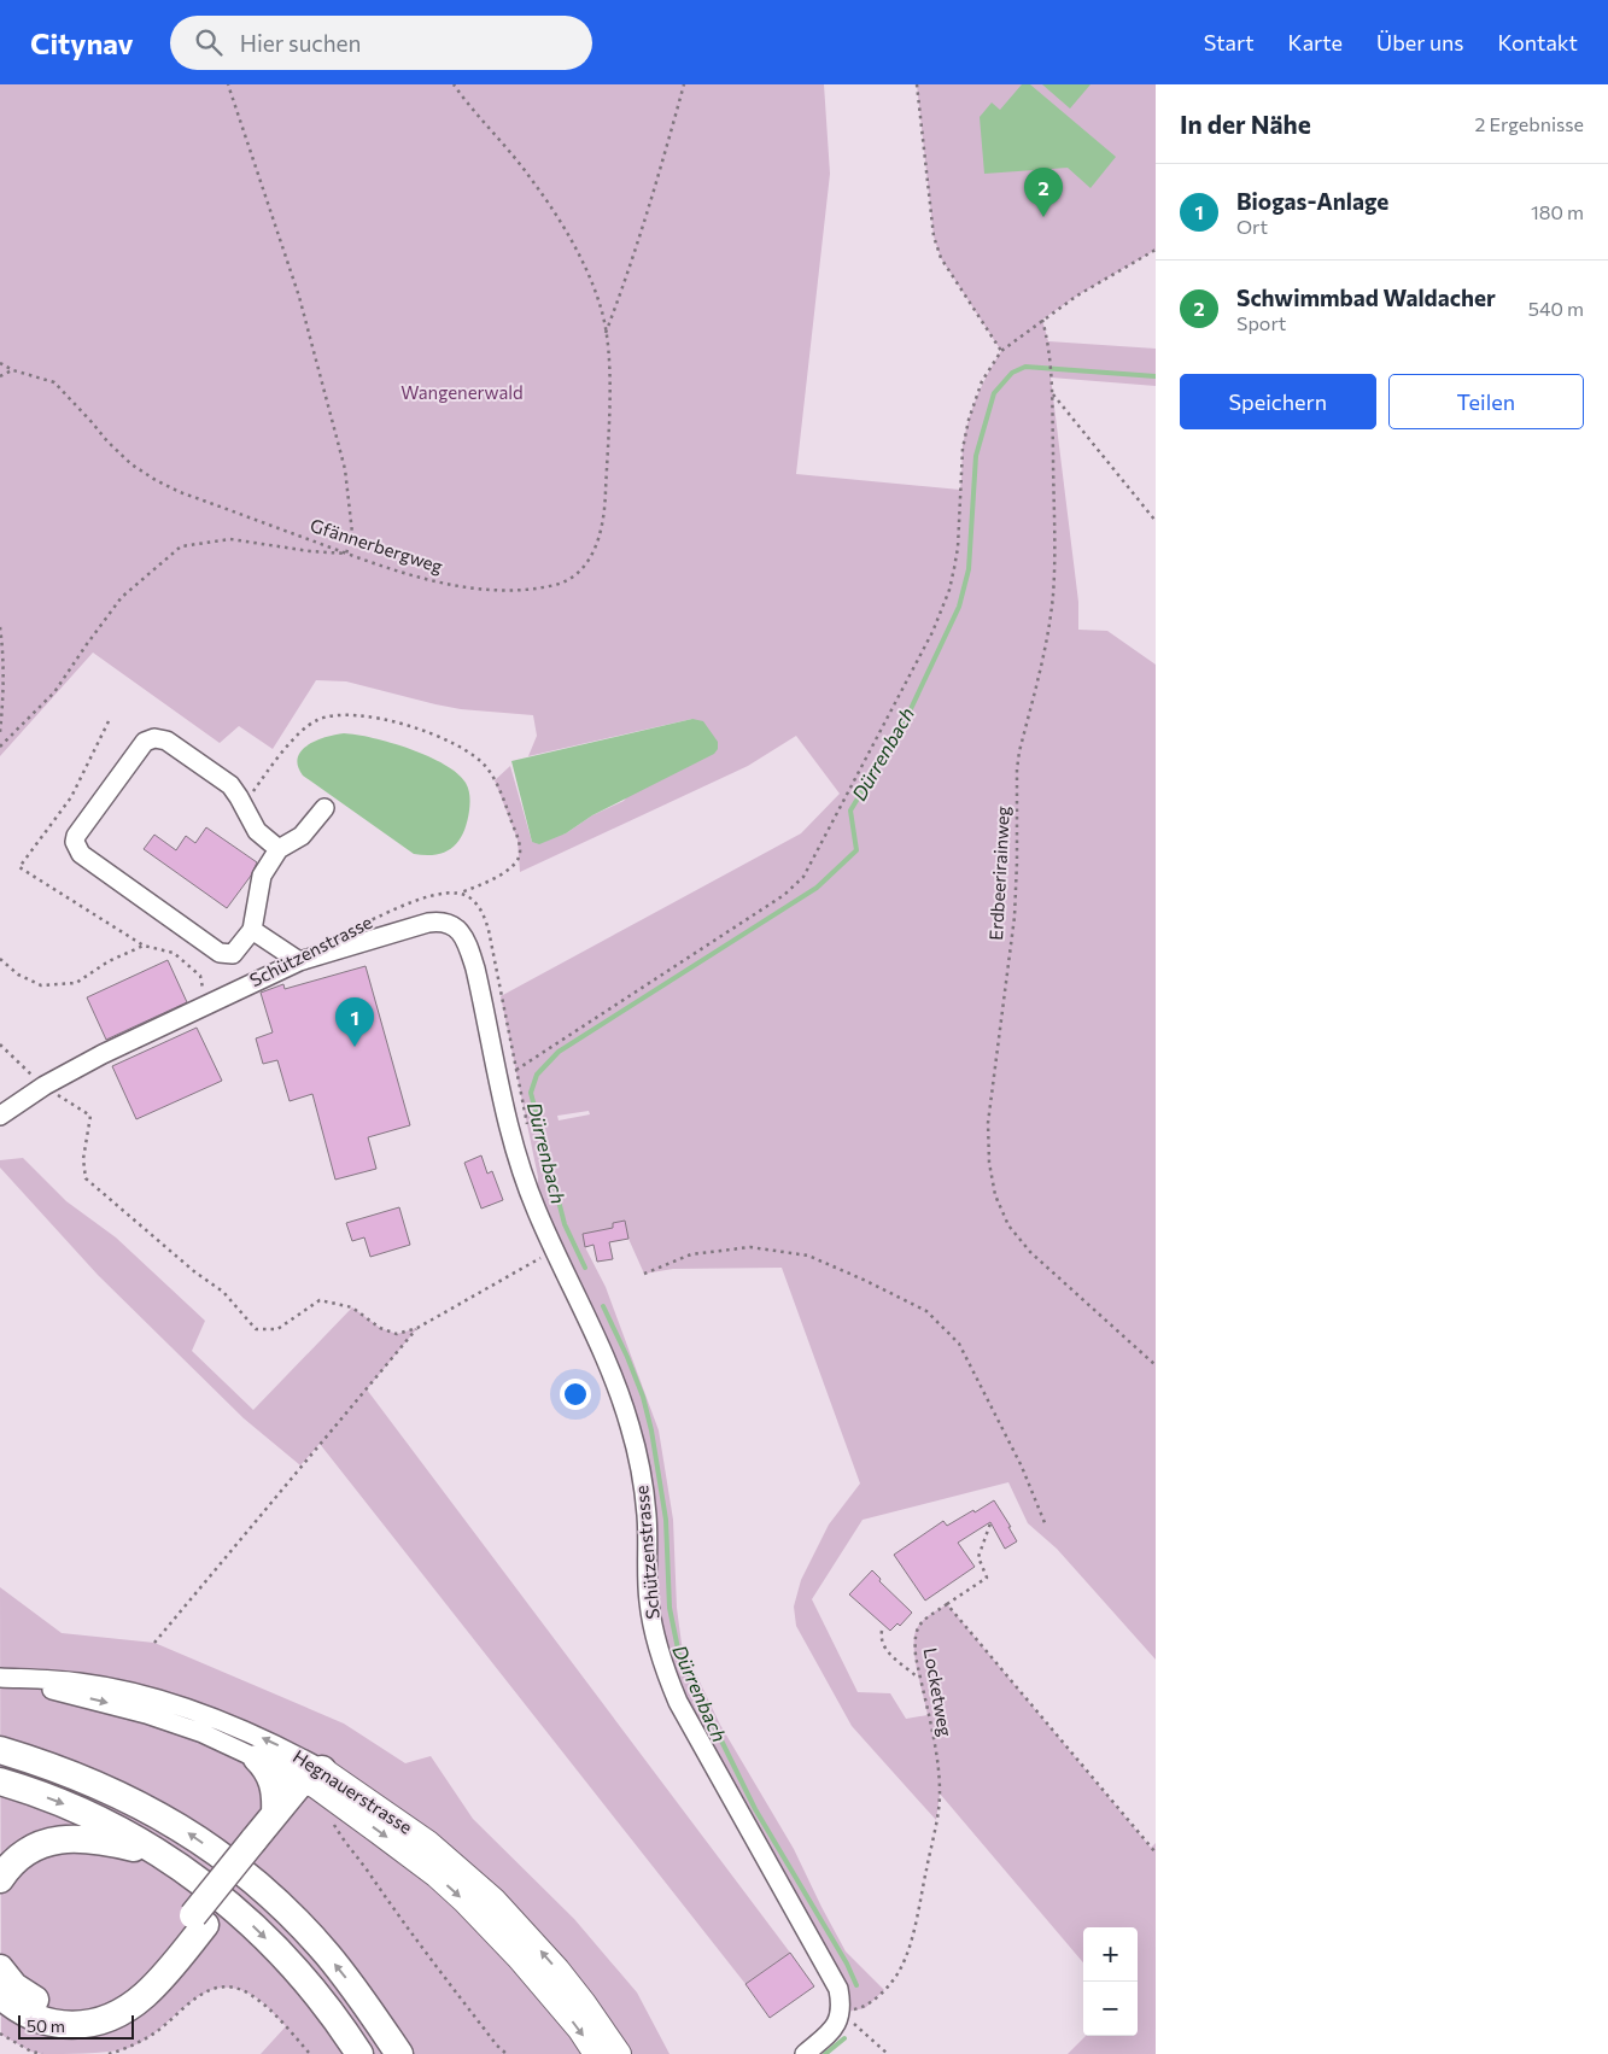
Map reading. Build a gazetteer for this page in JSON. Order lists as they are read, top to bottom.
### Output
{
  "streets": {
    "main road": ["Hegnauerstrasse"],
    "street": ["Schützenstrasse"],
    "path": ["Gfännerbergweg", "Erdbeerirainweg", "Locketweg"]
  },
  "crossings": [
    ["Schützenstrasse", "Locketweg"]
  ],
  "water": ["Dürrenbach"],
  "parks": ["Wangenerwald"],
  "scale_bar": "50 m",
  "page": {
    "header": "Citynav",
    "search": "Hier suchen",
    "nav": [
      "Start",
      "Karte",
      "Über uns",
      "Kontakt"
    ],
    "heading": ["In der Nähe", "2 Ergebnisse"],
    "list": [
      {
        "mark": "1",
        "name": "Biogas-Anlage",
        "note": "Ort",
        "value": "180 m"
      },
      {
        "mark": "2",
        "name": "Schwimmbad Waldacher",
        "note": "Sport",
        "value": "540 m"
      }
    ],
    "pins": ["2", "1"],
    "buttons": ["Speichern", "Teilen"],
    "map_buttons": ["+", "−"],
    "scale": "50 m"
  }
}
